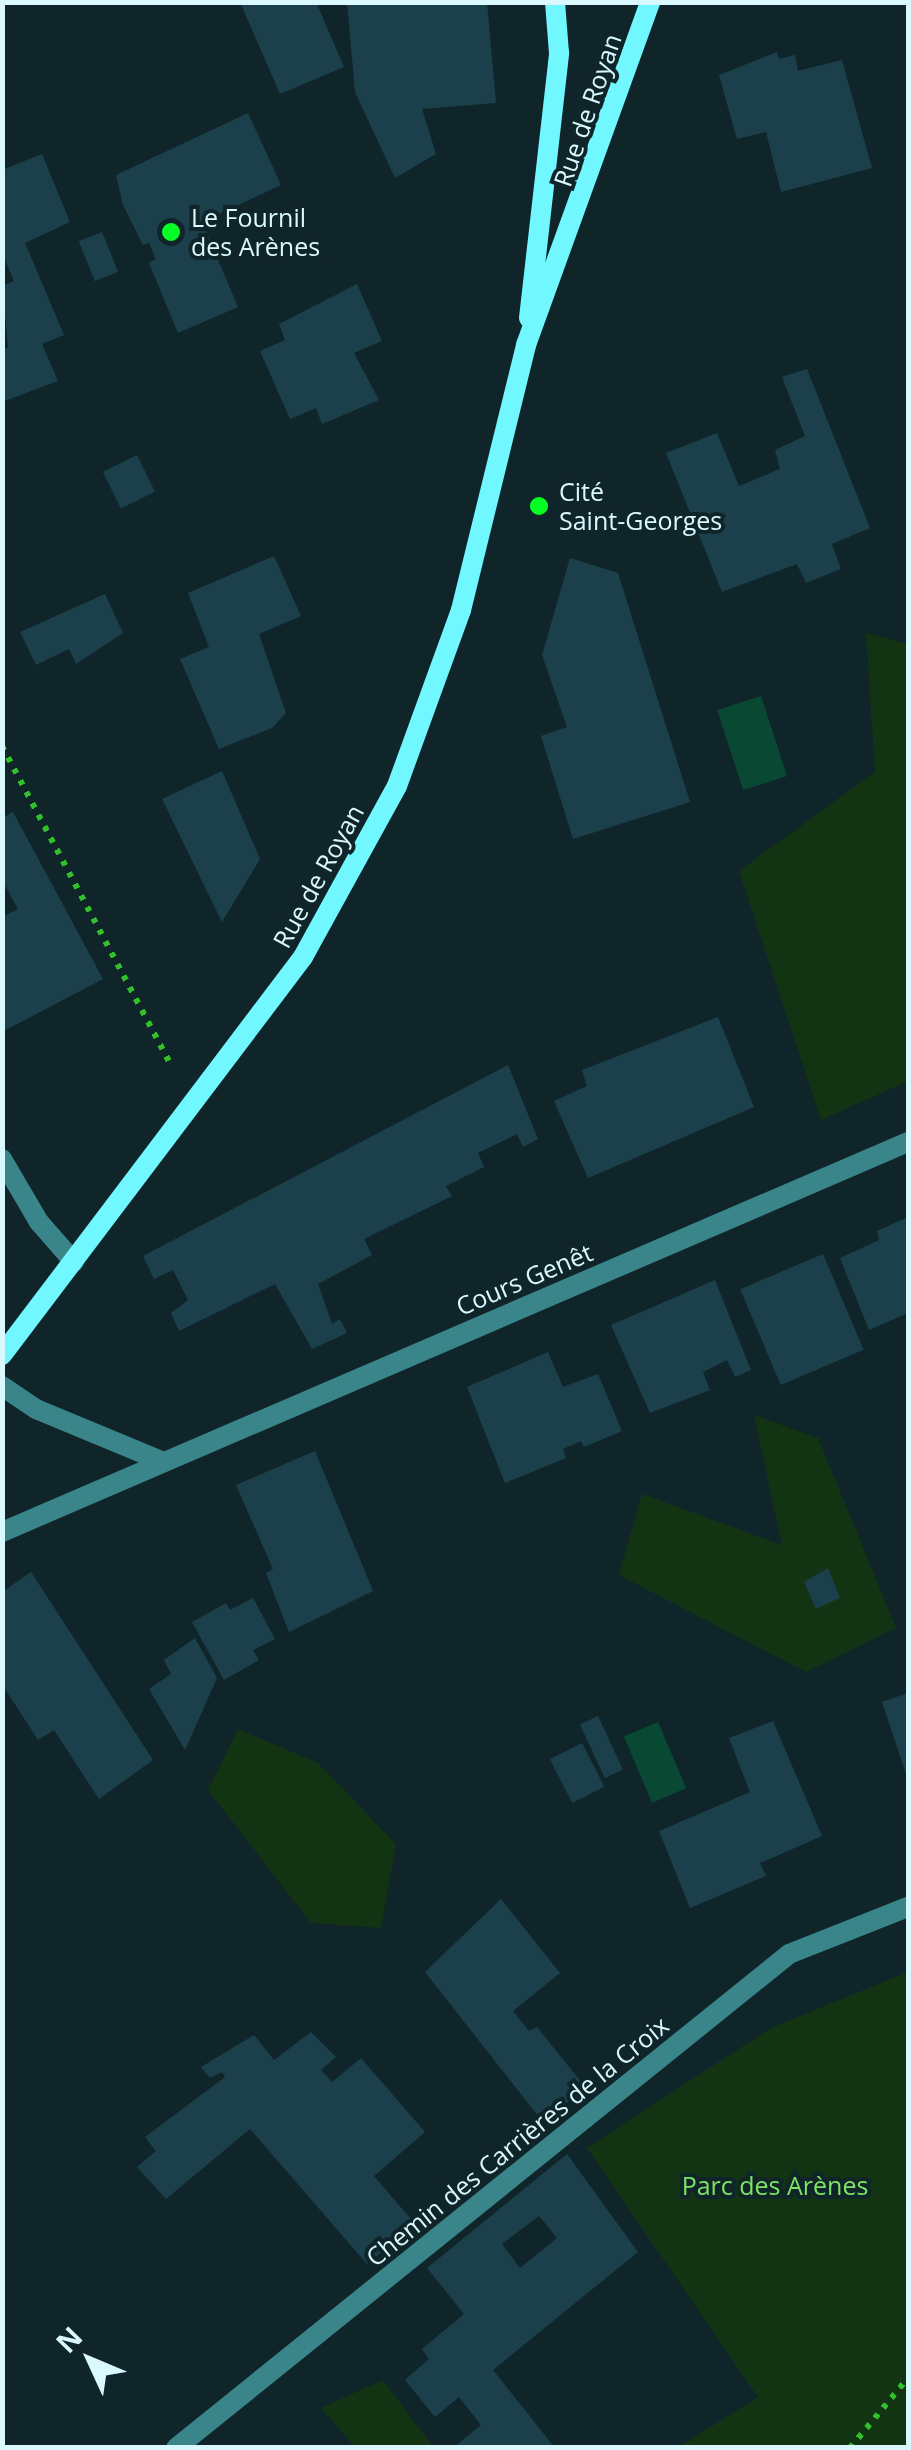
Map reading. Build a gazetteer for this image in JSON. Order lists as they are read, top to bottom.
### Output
{
  "streets": {
    "main road": ["Rue de Royan"],
    "street": ["Cours Genêt", "Chemin des Carrières de la Croix"]
  },
  "parks": ["Parc des Arènes"],
  "places": ["Le Fournil des Arènes", "Cité Saint-Georges"],
  "north": "top left"
}
